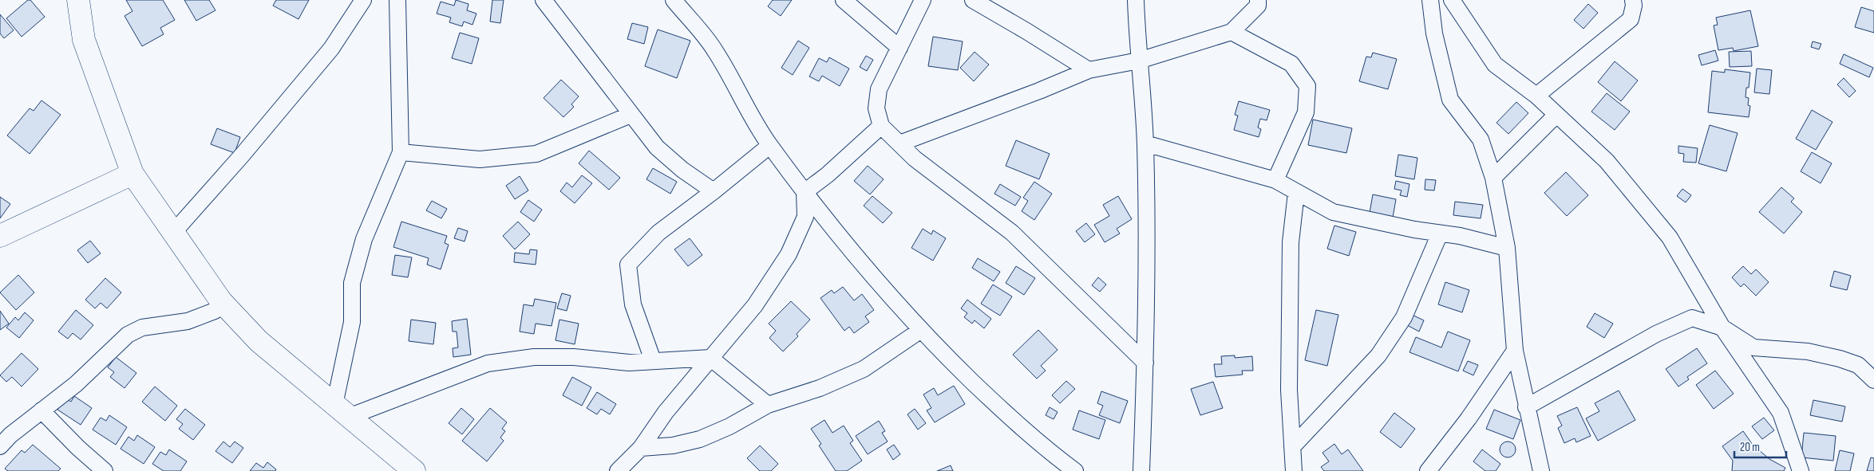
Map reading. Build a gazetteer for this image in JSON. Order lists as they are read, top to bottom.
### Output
{
  "scale_bar": "20 m"
}
